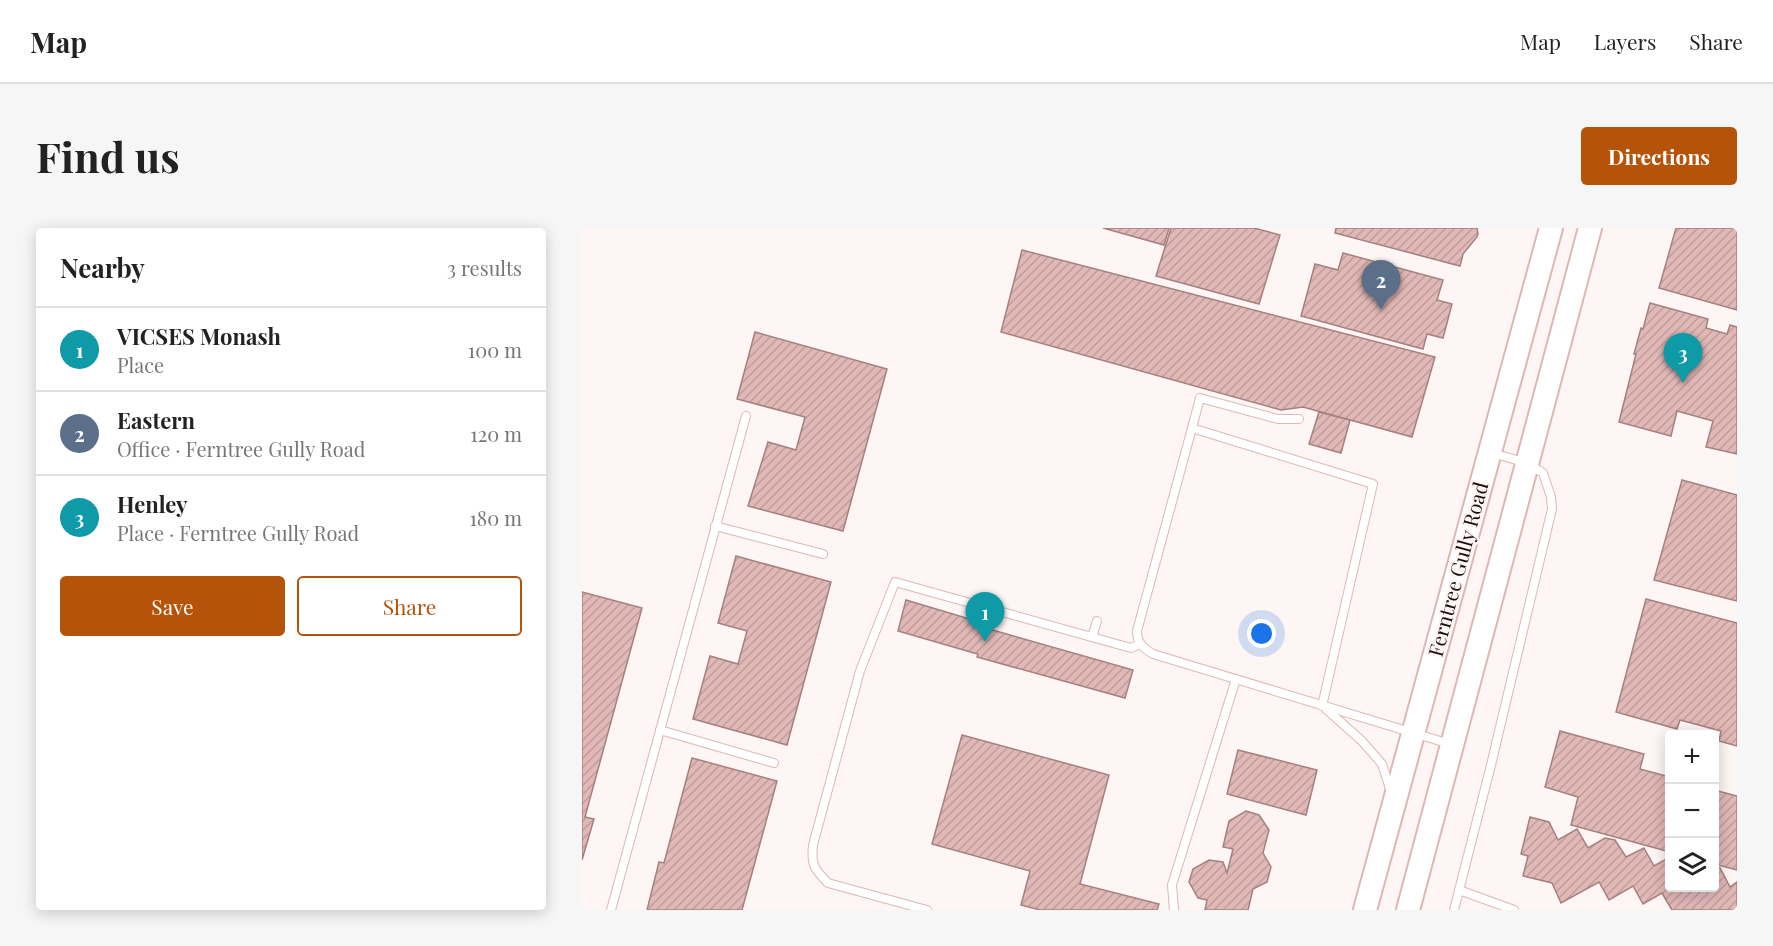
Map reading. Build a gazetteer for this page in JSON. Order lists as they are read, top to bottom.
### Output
{
  "streets": {
    "main road": ["Ferntree Gully Road"]
  },
  "page": {
    "header": "Map",
    "nav": ["Map", "Layers", "Share"],
    "buttons": [
      "Directions",
      ["Save", "Share"]
    ],
    "title": "Find us",
    "heading": ["Nearby", "3 results"],
    "pins": ["2", "3", "1"],
    "list": [
      {
        "mark": "1",
        "name": "VICSES Monash",
        "note": "Place",
        "value": "100 m"
      },
      {
        "mark": "2",
        "name": "Eastern",
        "note": "Office · Ferntree Gully Road",
        "value": "120 m"
      },
      {
        "mark": "3",
        "name": "Henley",
        "note": "Place · Ferntree Gully Road",
        "value": "180 m"
      }
    ],
    "map_buttons": ["+", "−"]
  }
}
